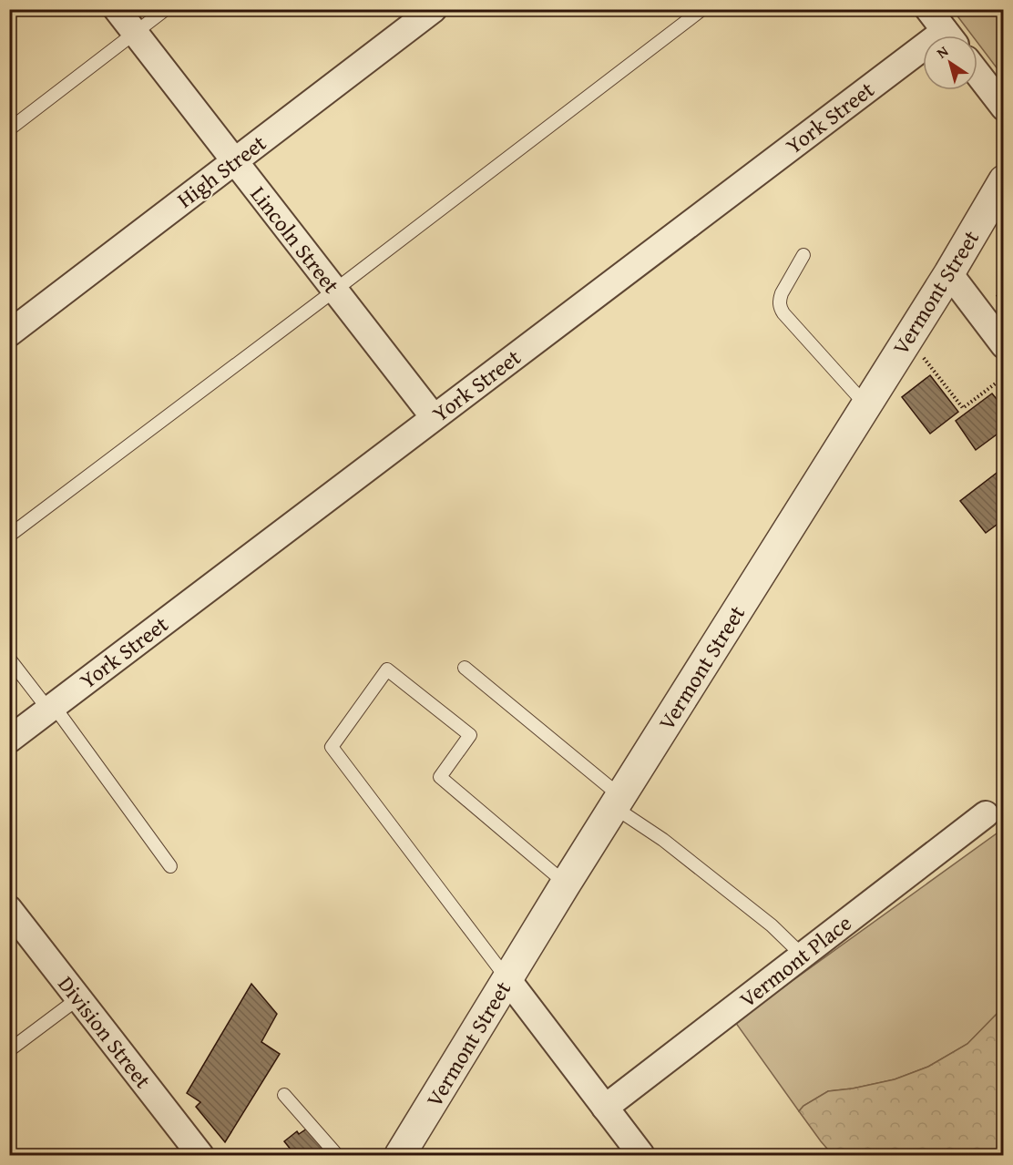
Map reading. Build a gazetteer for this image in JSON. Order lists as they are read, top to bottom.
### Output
{
  "streets": {
    "street": [
      "York Street",
      "High Street",
      "Lincoln Street",
      "Vermont Street",
      "Vermont Place",
      "Division Street"
    ]
  },
  "crossings": [
    ["York Street", "Lincoln Street"],
    ["High Street", "Lincoln Street"]
  ],
  "north": "top left"
}
